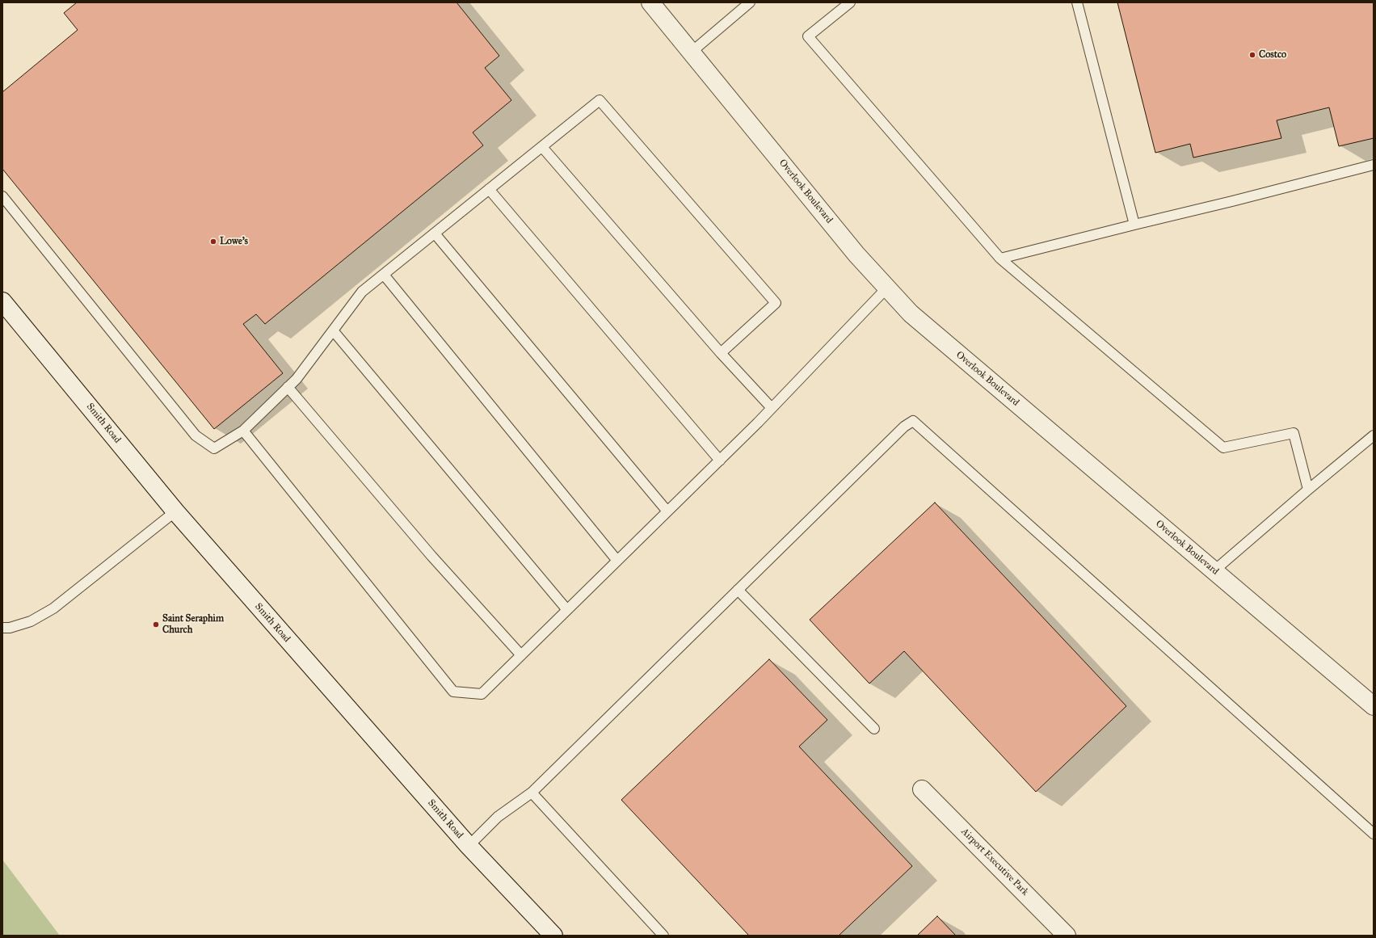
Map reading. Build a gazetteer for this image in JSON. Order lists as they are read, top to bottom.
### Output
{
  "streets": {
    "street": ["Overlook Boulevard", "Smith Road", "Airport Executive Park"]
  },
  "places": ["Costco", "Lowe's", "Saint Seraphim Church"]
}
